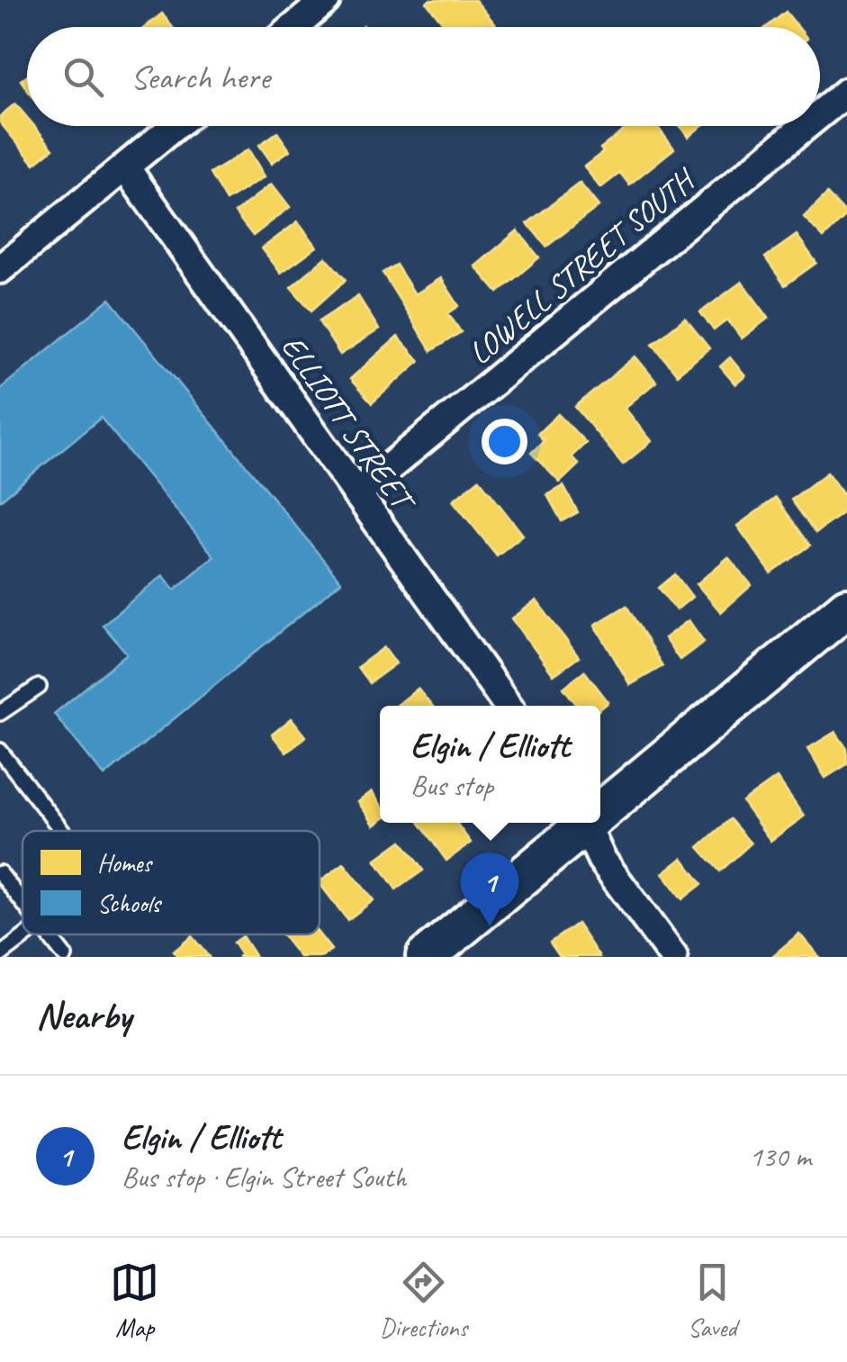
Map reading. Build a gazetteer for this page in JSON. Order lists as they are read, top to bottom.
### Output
{
  "streets": {
    "street": ["LOWELL STREET SOUTH", "ELLIOTT STREET"]
  },
  "crossings": [
    ["LOWELL STREET SOUTH", "ELLIOTT STREET"]
  ],
  "legend": ["Homes", "Schools"],
  "page": {
    "search": "Search here",
    "popup": ["Elgin / Elliott", "Bus stop"],
    "pins": "1",
    "heading": "Nearby",
    "list": [
      {
        "mark": "1",
        "name": "Elgin / Elliott",
        "note": "Bus stop · Elgin Street South",
        "value": "130 m"
      }
    ],
    "nav": ["Map", "Directions", "Saved"]
  }
}
